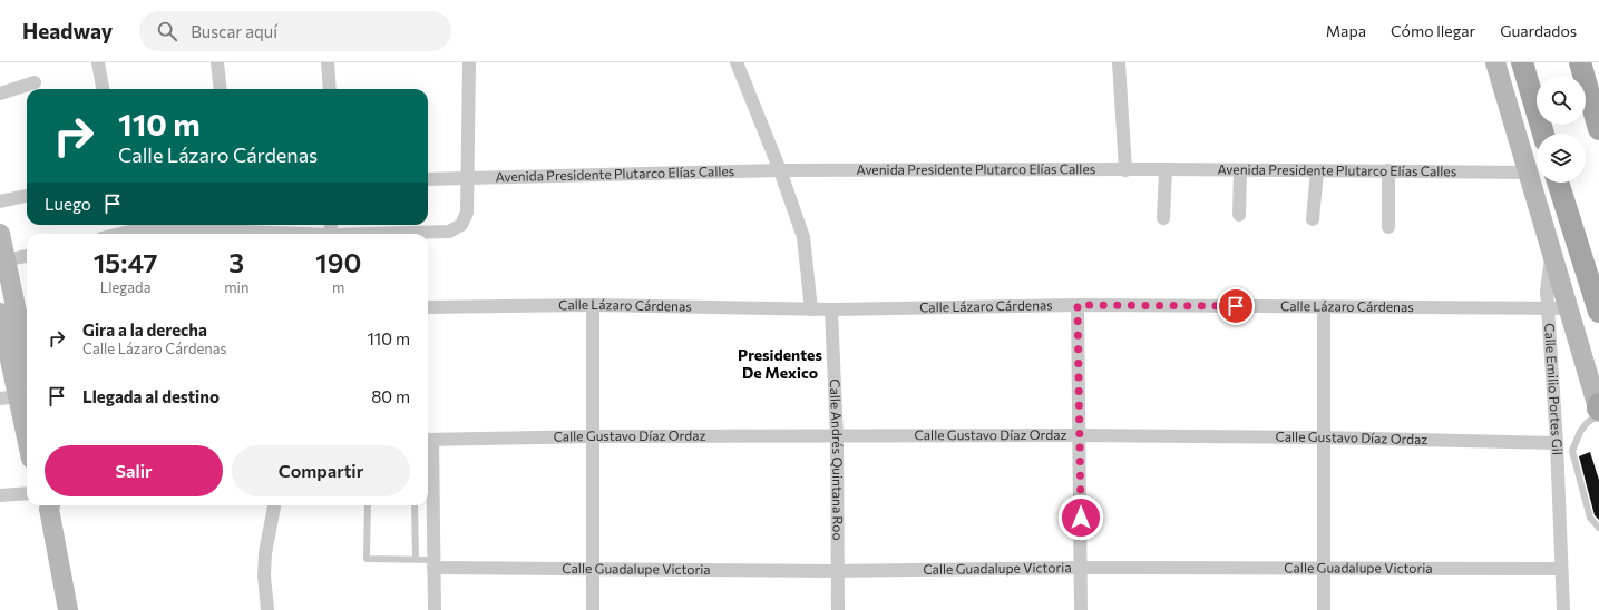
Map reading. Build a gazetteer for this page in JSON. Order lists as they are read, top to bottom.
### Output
{
  "streets": {
    "street": [
      "Avenida Presidente Plutarco Elías Calles",
      "Calle Lázaro Cárdenas",
      "Calle Emilio Portes Gil",
      "Calle Gustavo Díaz Ordaz",
      "Calle Andrés Quintana Roo",
      "Calle Guadalupe Victoria"
    ]
  },
  "crossings": [
    ["Avenida Presidente Plutarco Elías Calles", "Calle Emilio Portes Gil"],
    ["Calle Lázaro Cárdenas", "Calle Emilio Portes Gil"],
    ["Calle Lázaro Cárdenas", "Calle Andrés Quintana Roo"],
    ["Calle Emilio Portes Gil", "Calle Gustavo Díaz Ordaz"],
    ["Calle Emilio Portes Gil", "Calle Guadalupe Victoria"],
    ["Calle Gustavo Díaz Ordaz", "Calle Andrés Quintana Roo"],
    ["Calle Andrés Quintana Roo", "Calle Guadalupe Victoria"]
  ],
  "districts": ["Presidentes De Mexico"],
  "page": {
    "header": "Headway",
    "search": "Buscar aquí",
    "nav": ["Mapa", "Cómo llegar", "Guardados"],
    "turn": ["110 m", "Calle Lázaro Cárdenas"],
    "then": "Luego",
    "eta": [
      "15:47",
      "Llegada",
      "3",
      "min",
      "190",
      "m"
    ],
    "list": [
      {
        "name": "Gira a la derecha",
        "note": "Calle Lázaro Cárdenas",
        "value": "110 m"
      },
      {
        "name": "Llegada al destino",
        "value": "80 m"
      }
    ],
    "buttons": ["Salir", "Compartir"]
  }
}
